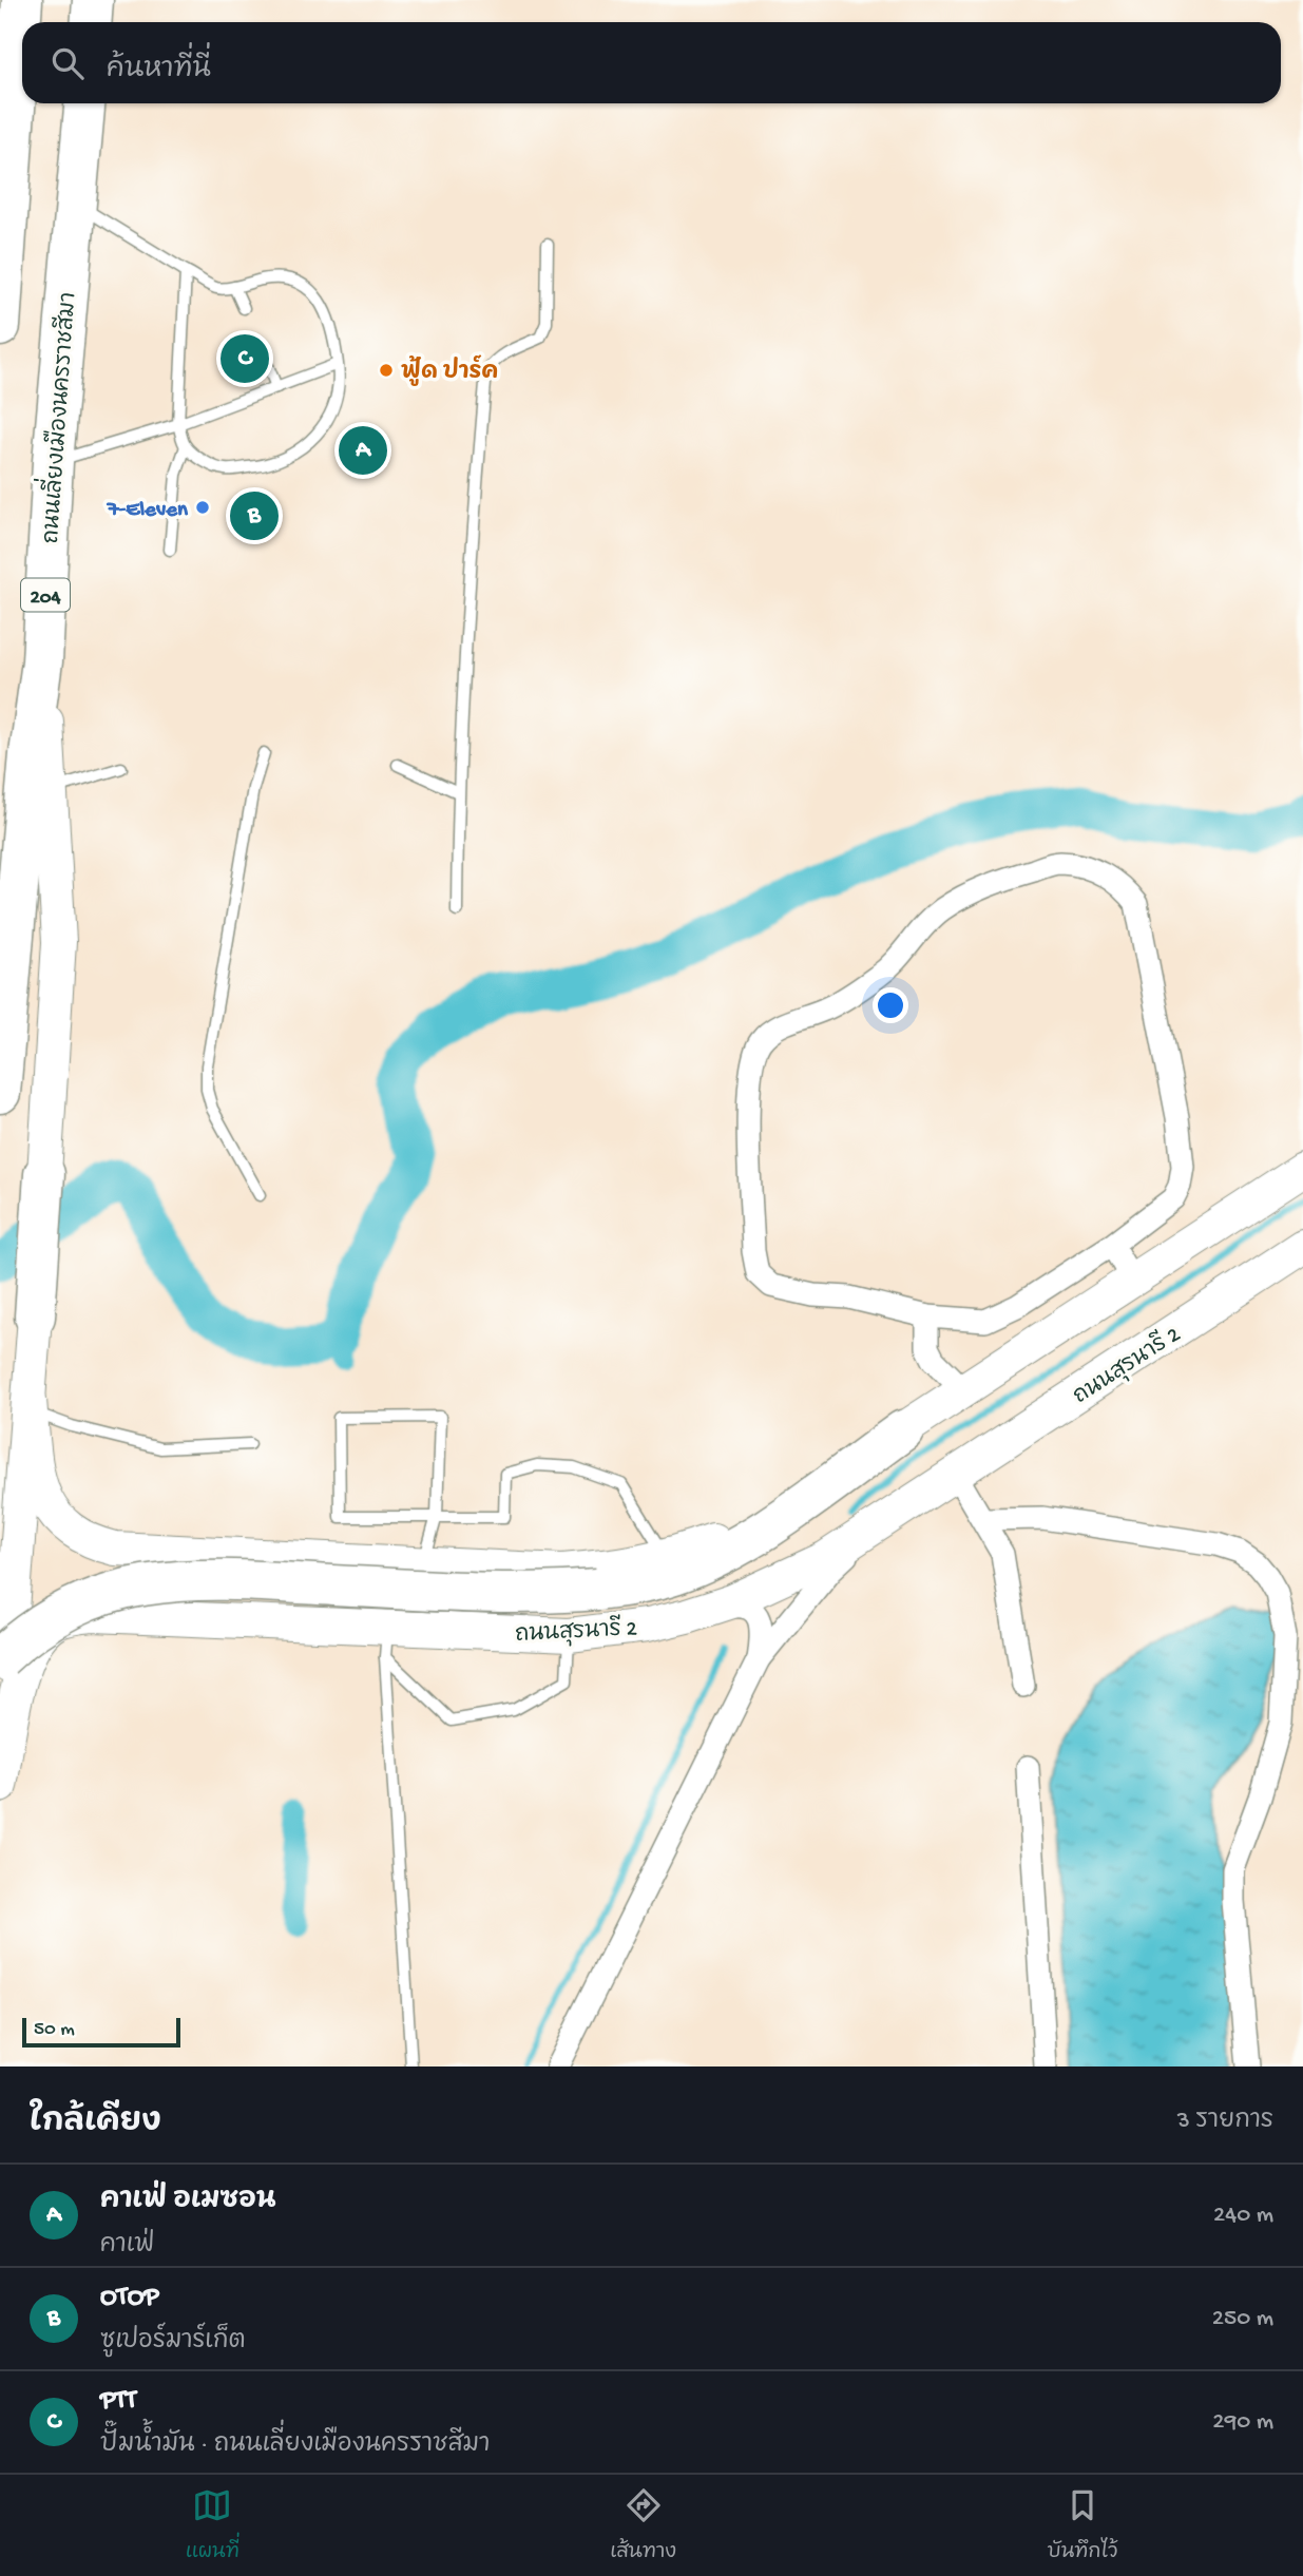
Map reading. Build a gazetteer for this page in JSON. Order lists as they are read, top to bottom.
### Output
{
  "streets": {
    "highway": ["ถนนเลี่ยงเมืองนครราชสีมา", "204"],
    "main road": ["ถนนสุรนารี 2"]
  },
  "places": ["ฟู้ด ปาร์ค", "7-Eleven"],
  "scale_bar": "50 m",
  "page": {
    "search": "ค้นหาที่นี่",
    "pins": ["C", "A", "B"],
    "scale": "50 m",
    "heading": ["ใกล้เคียง", "3 รายการ"],
    "list": [
      {
        "mark": "A",
        "name": "คาเฟ่ อเมซอน",
        "note": "คาเฟ่",
        "value": "240 m"
      },
      {
        "mark": "B",
        "name": "OTOP",
        "note": "ซูเปอร์มาร์เก็ต",
        "value": "250 m"
      },
      {
        "mark": "C",
        "name": "PTT",
        "note": "ปั๊มน้ำมัน · ถนนเลี่ยงเมืองนครราชสีมา",
        "value": "290 m"
      }
    ],
    "nav": ["แผนที่", "เส้นทาง", "บันทึกไว้"]
  }
}
